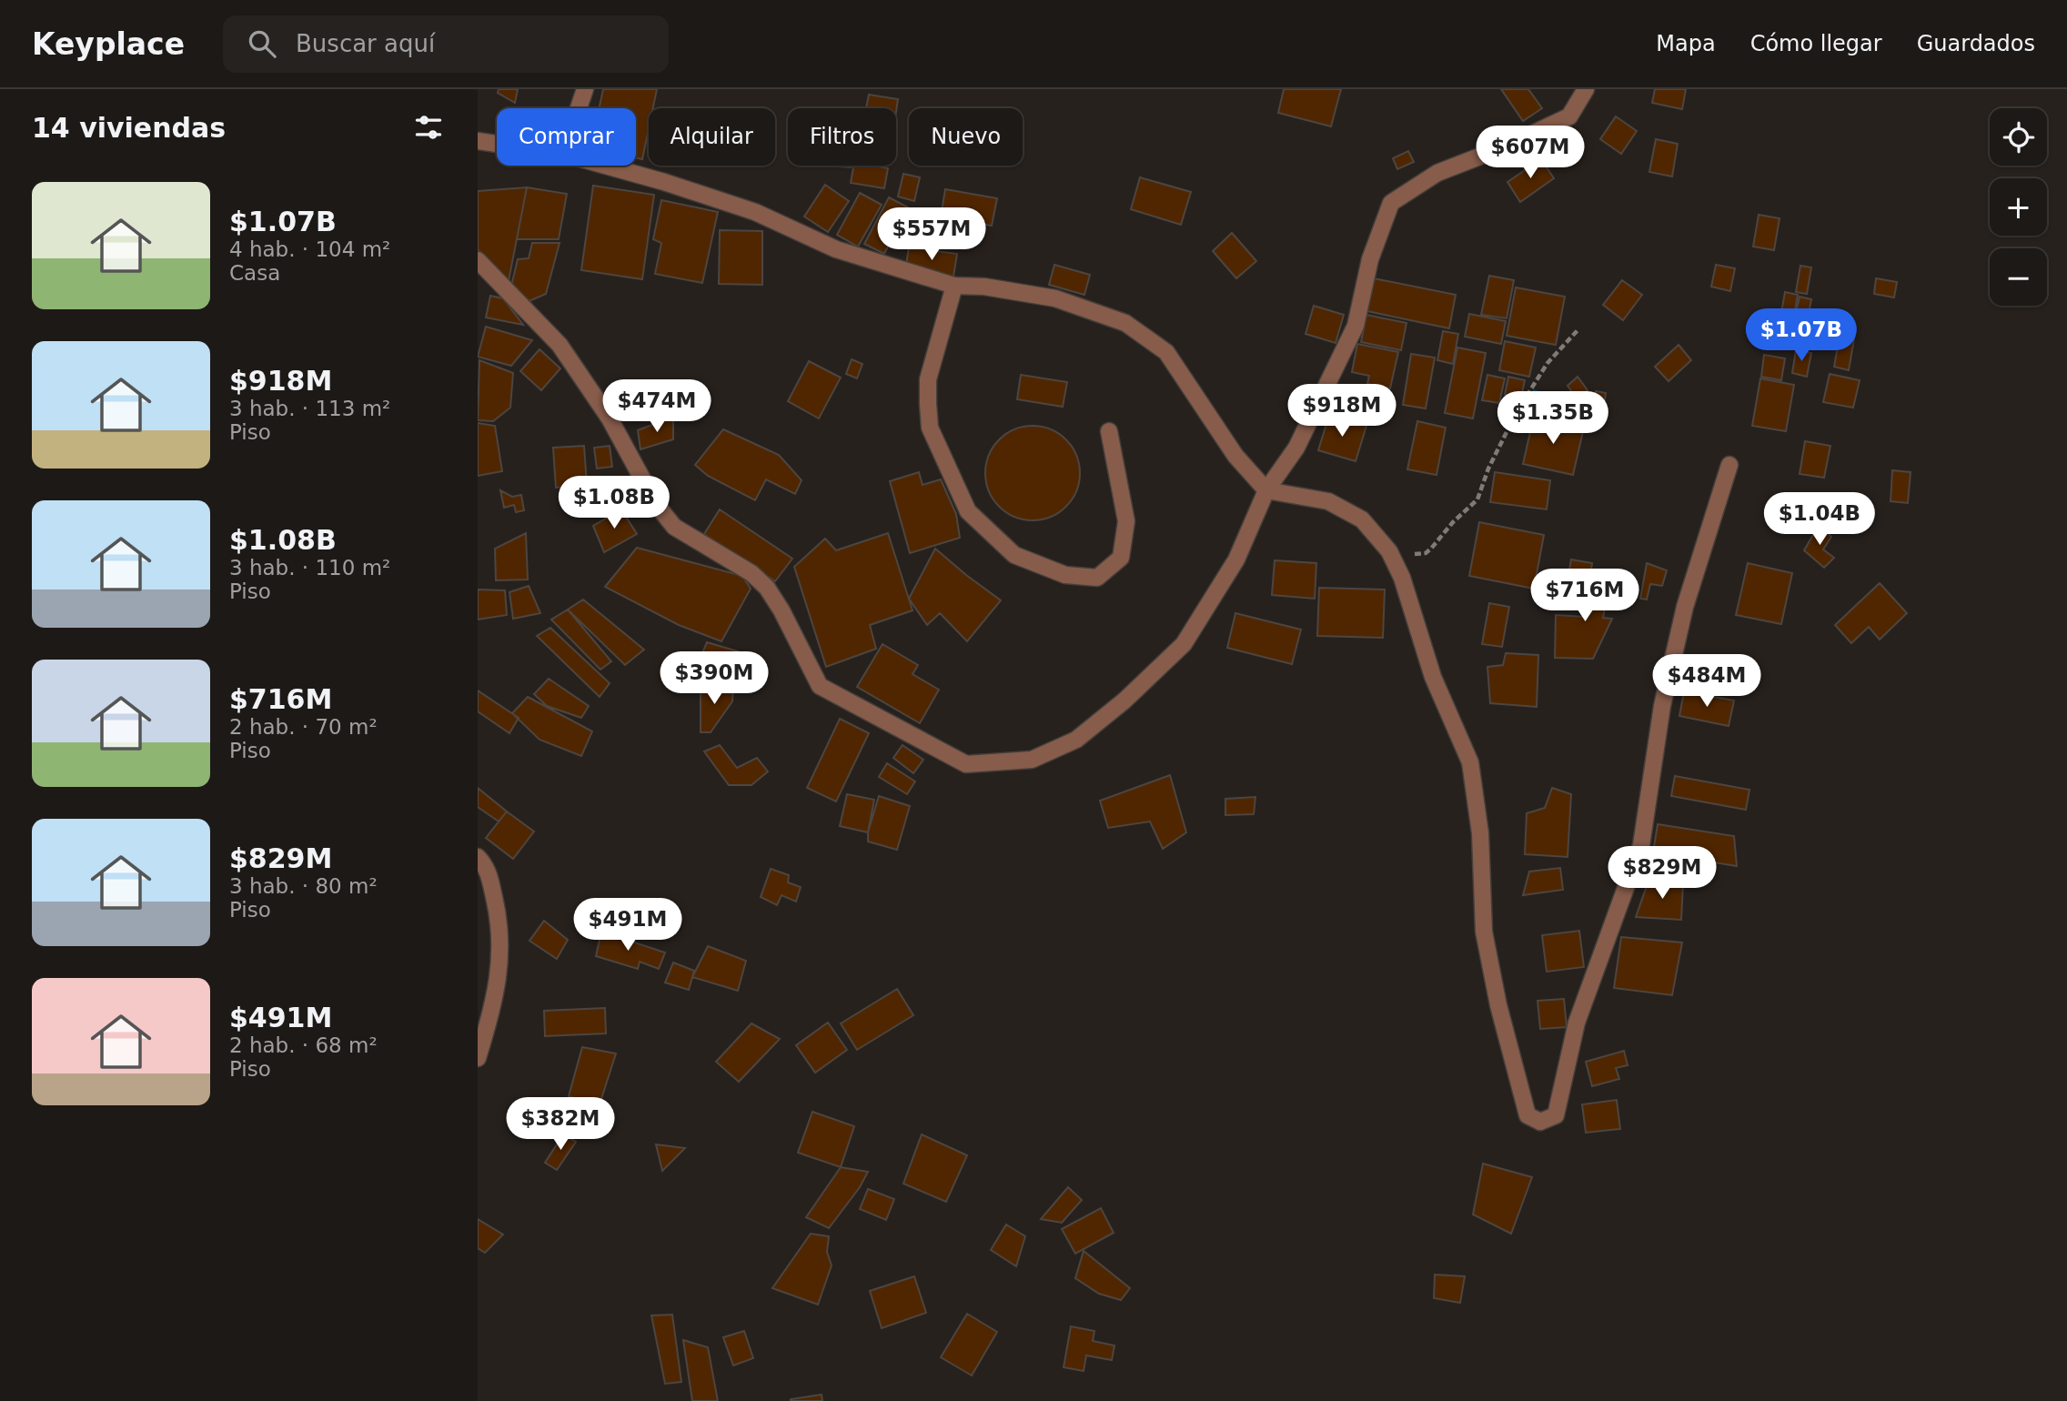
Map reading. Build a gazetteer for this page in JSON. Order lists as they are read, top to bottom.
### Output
{
  "page": {
    "header": "Keyplace",
    "search": "Buscar aquí",
    "nav": ["Mapa", "Cómo llegar", "Guardados"],
    "heading": "14 viviendas",
    "map_buttons": ["+", "−"],
    "chip": [
      "Comprar",
      "Alquilar",
      "Filtros",
      "Nuevo"
    ],
    "price": [
      "$607M",
      "$557M",
      "$1.07B",
      "$474M",
      "$918M",
      "$1.35B",
      "$1.08B",
      "$1.04B",
      "$716M",
      "$390M",
      "$484M",
      "$829M",
      "$491M",
      "$382M"
    ],
    "list": [
      {
        "name": "$1.07B",
        "note": "4 hab. · 104 m² · Casa"
      },
      {
        "name": "$918M",
        "note": "3 hab. · 113 m² · Piso"
      },
      {
        "name": "$1.08B",
        "note": "3 hab. · 110 m² · Piso"
      },
      {
        "name": "$716M",
        "note": "2 hab. · 70 m² · Piso"
      },
      {
        "name": "$829M",
        "note": "3 hab. · 80 m² · Piso"
      },
      {
        "name": "$491M",
        "note": "2 hab. · 68 m² · Piso"
      }
    ]
  }
}
